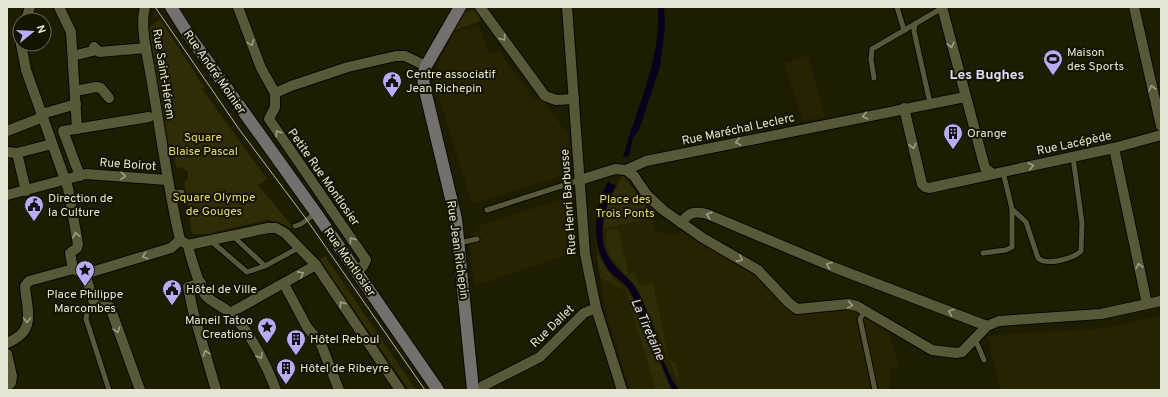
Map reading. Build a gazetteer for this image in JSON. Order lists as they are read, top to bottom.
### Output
{
  "streets": {
    "main road": ["Rue André Moinier", "Rue Jean Richepin", "Rue Montlosier"],
    "street": [
      "Rue Saint-Hérem",
      "Rue Maréchal Leclerc",
      "Rue Lacépède",
      "Rue Boirot",
      "Petite Rue Montlosier",
      "Rue Henri Barbusse",
      "Rue Dallet"
    ]
  },
  "crossings": [
    ["Rue André Moinier", "Rue Montlosier"],
    ["Rue Saint-Hérem", "Rue Boirot"],
    ["Rue Maréchal Leclerc", "Rue Lacépède"],
    ["Rue Maréchal Leclerc", "Rue Henri Barbusse"],
    ["Petite Rue Montlosier", "Rue Montlosier"],
    ["Rue Henri Barbusse", "Rue Dallet"],
    ["Rue Jean Richepin", "Rue Dallet"]
  ],
  "one_way": ["Rue Maréchal Leclerc", "Petite Rue Montlosier"],
  "districts": ["Les Bughes"],
  "water": ["La Tiretaine"],
  "parks": ["Square Blaise Pascal", "Square Olympe de Gouges", "Place des Trois Ponts"],
  "places": {
    "sports": ["Maison des Sports"],
    "public building": ["Centre associatif Jean Richepin", "Direction de la Culture", "Hôtel de Ville"],
    "building": ["Orange", "Hôtel Reboul", "Hôtel de Ribeyre"],
    "place": ["Place Philippe Marcombes", "Maneil Tatoo Creations"]
  },
  "north": "right"
}
